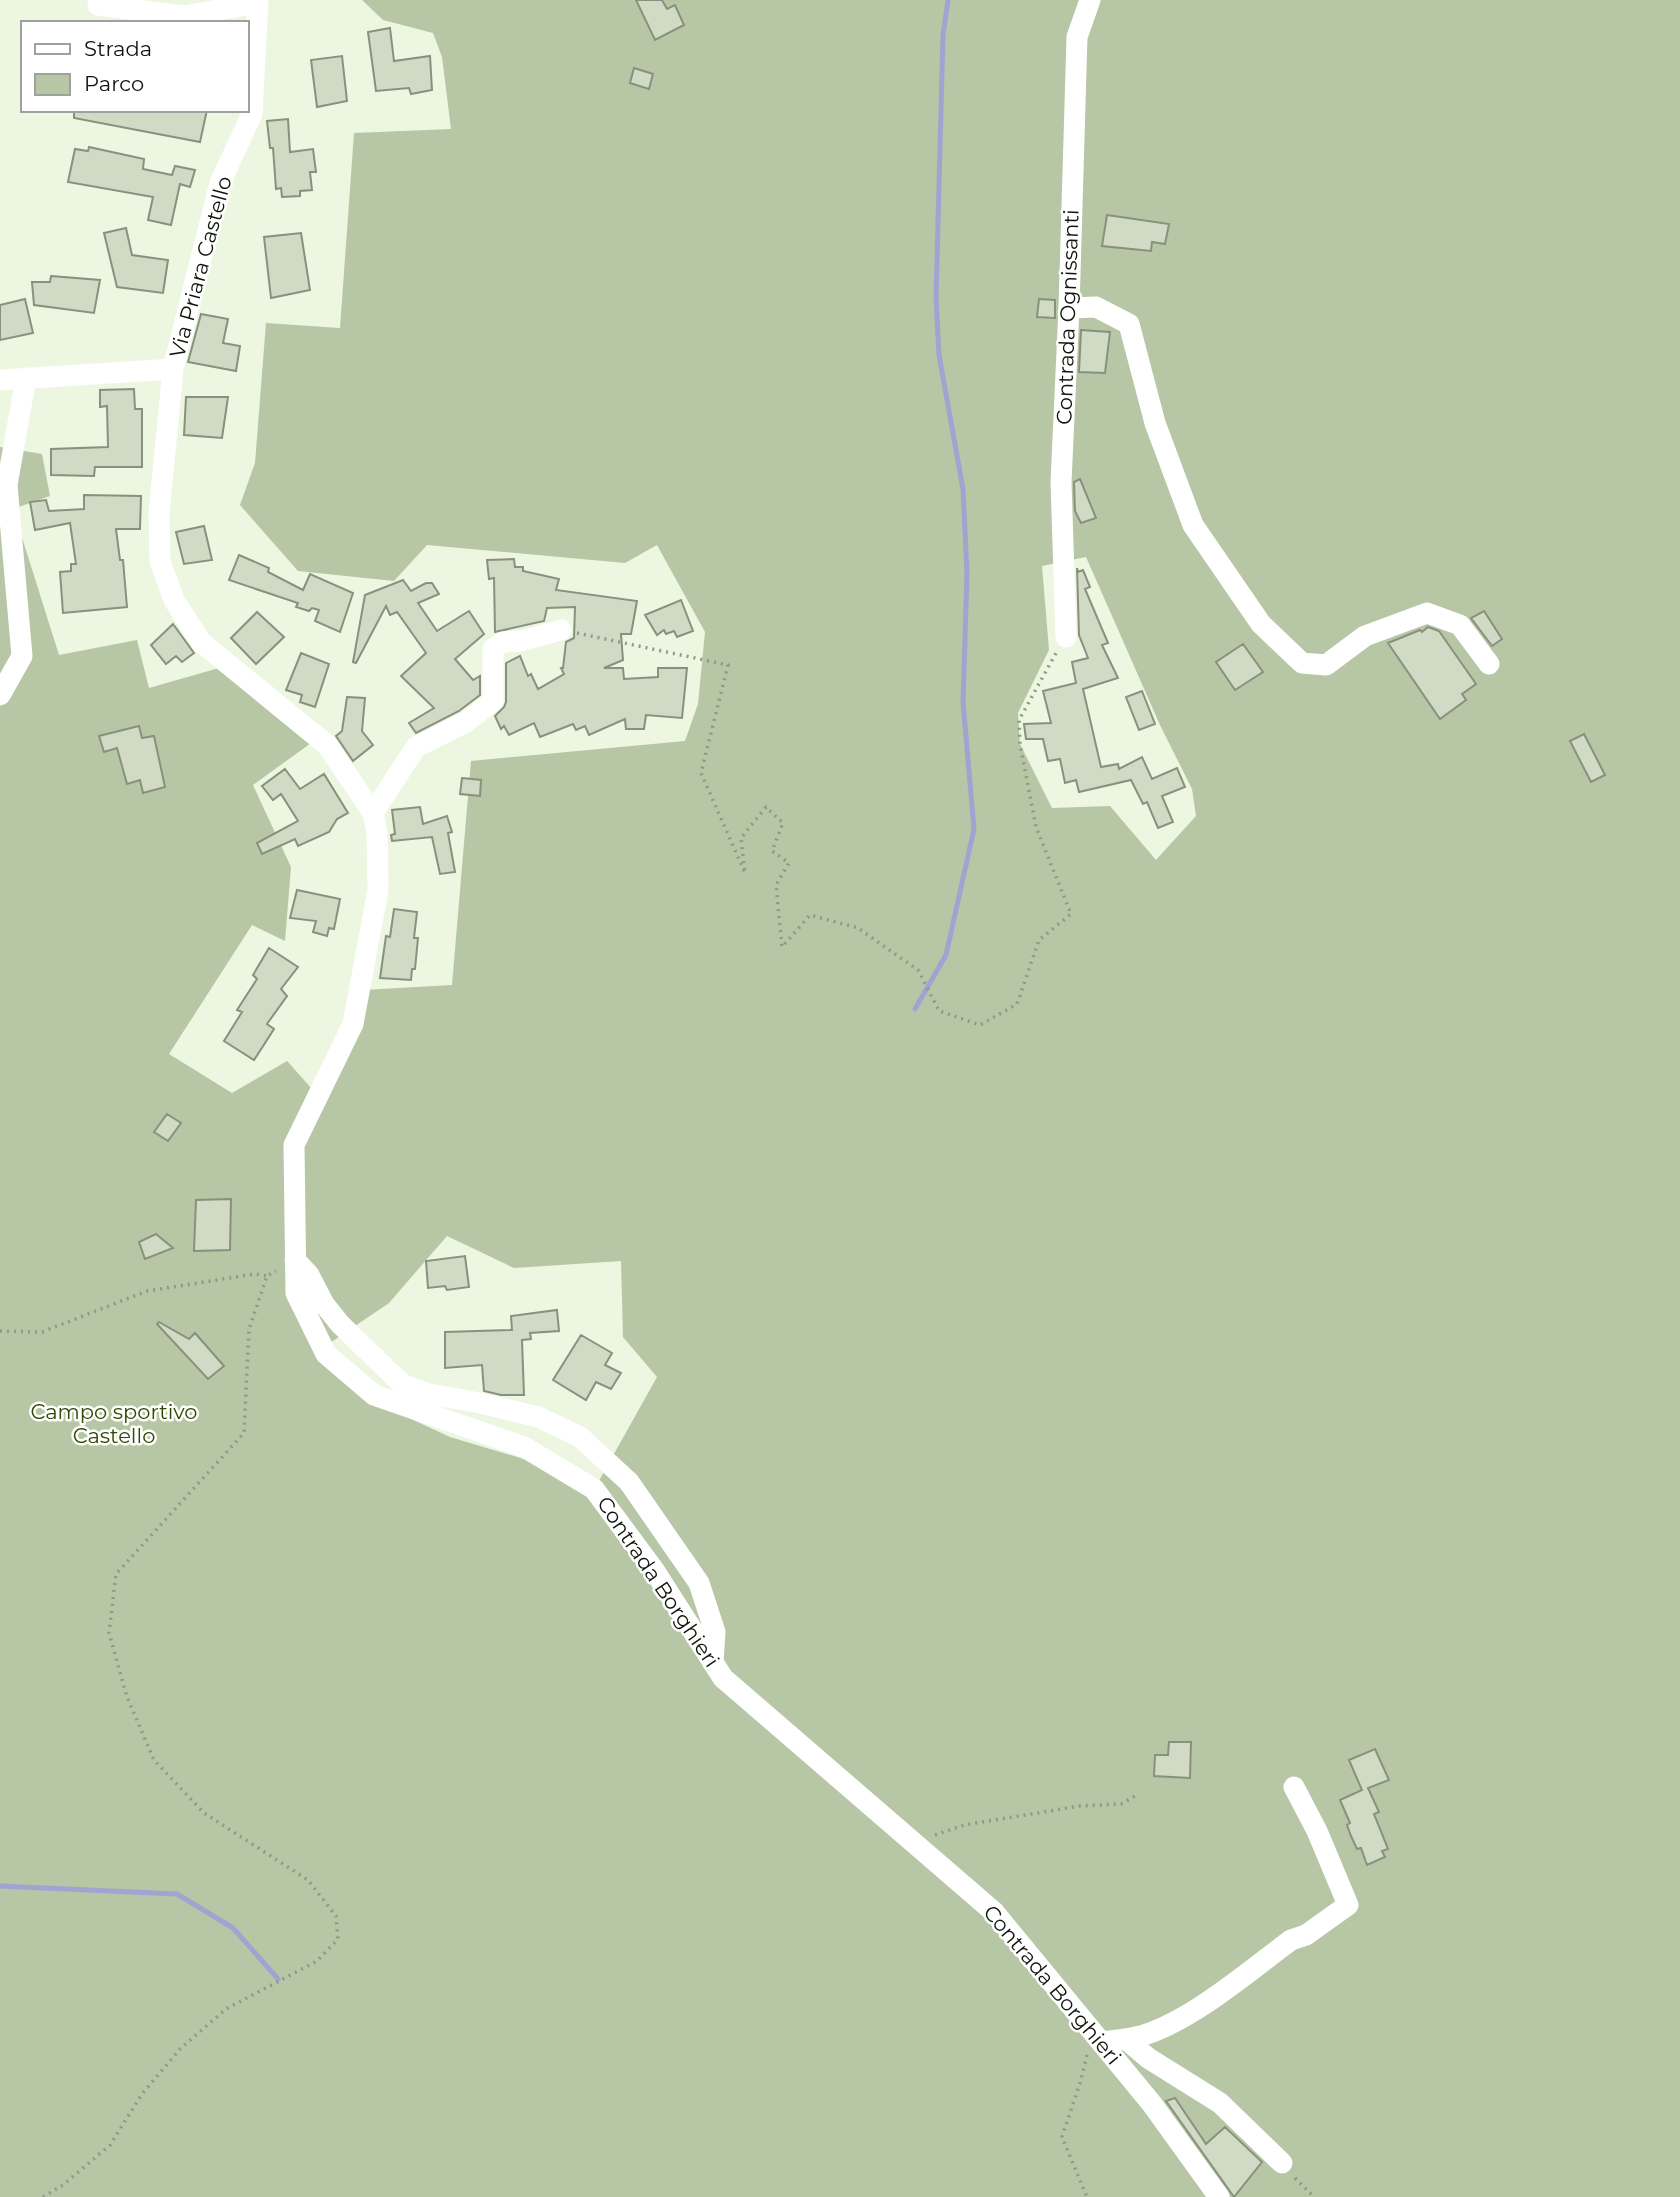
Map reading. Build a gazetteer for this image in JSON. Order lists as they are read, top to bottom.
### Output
{
  "streets": {
    "street": ["Via Priara Castello", "Contrada Ognissanti", "Contrada Borghieri"]
  },
  "crossings": [
    ["Via Priara Castello", "Contrada Borghieri"]
  ],
  "parks": ["Campo sportivo Castello"],
  "legend": ["Strada", "Parco"]
}
